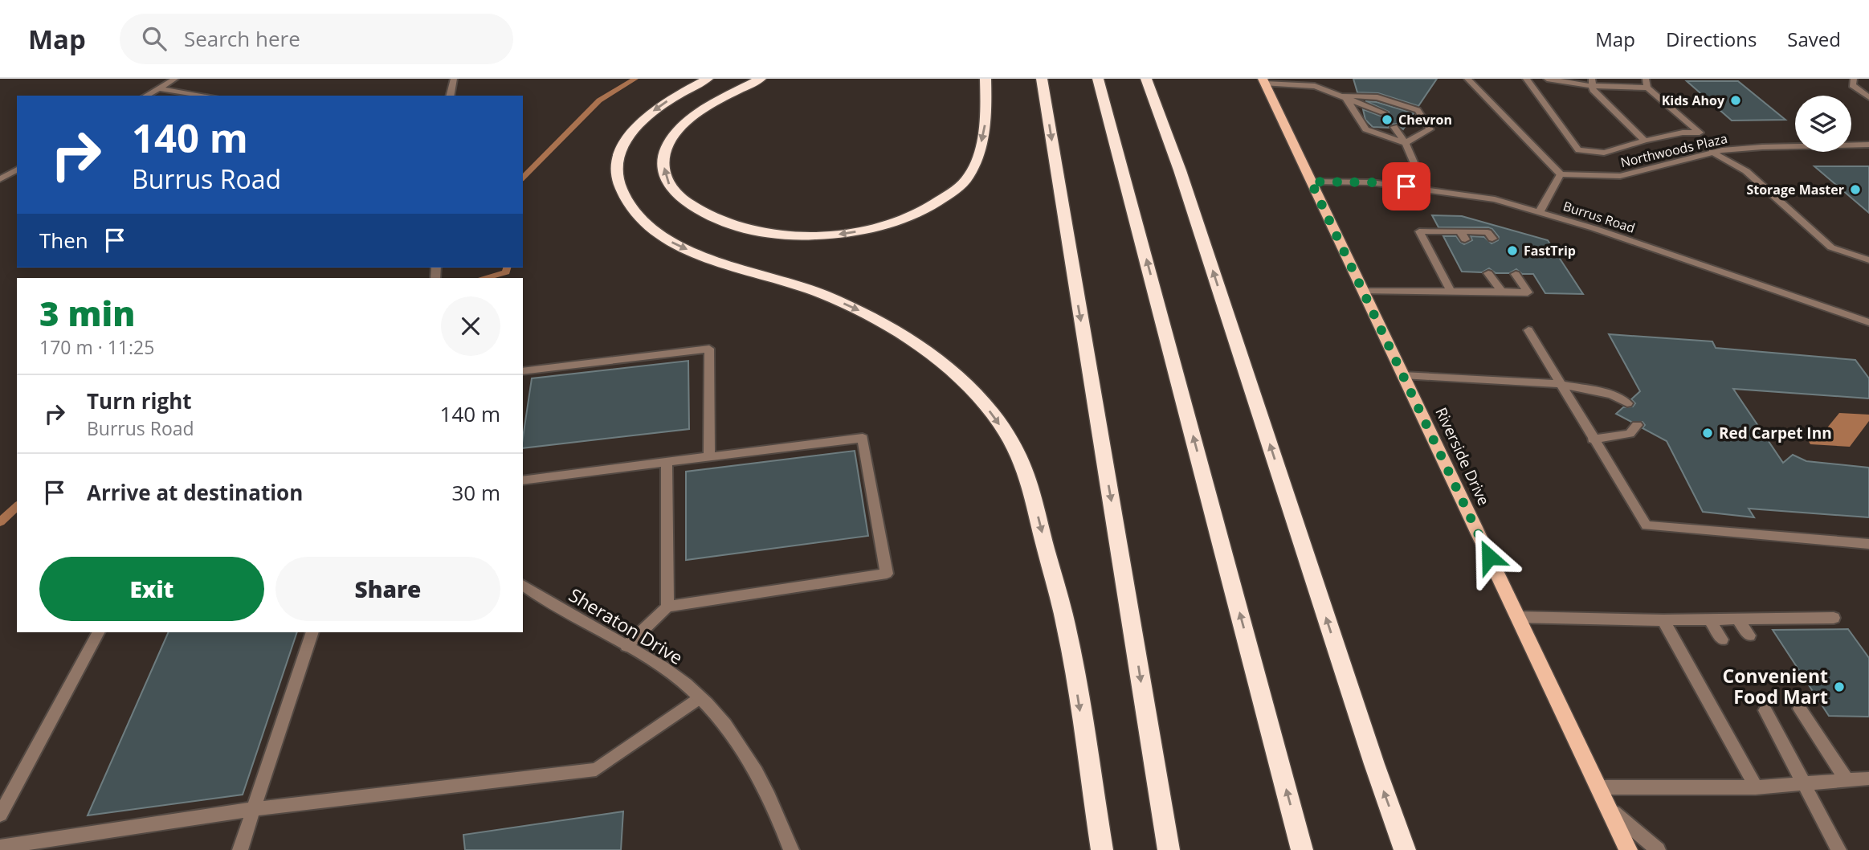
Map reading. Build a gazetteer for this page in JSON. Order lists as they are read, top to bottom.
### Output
{
  "streets": {
    "main road": ["Riverside Drive"],
    "street": ["Northwoods Plaza", "Burrus Road", "Sheraton Drive"]
  },
  "crossings": [
    ["Burrus Road", "Riverside Drive"]
  ],
  "places": [
    "Kids Ahoy",
    "Chevron",
    "Storage Master",
    "FastTrip",
    "Red Carpet Inn",
    "Convenient Food Mart"
  ],
  "page": {
    "header": "Map",
    "search": "Search here",
    "nav": ["Map", "Directions", "Saved"],
    "turn": ["140 m", "Burrus Road"],
    "then": "Then",
    "heading": ["3 min", "170 m · 11:25"],
    "list": [
      {
        "name": "Turn right",
        "note": "Burrus Road",
        "value": "140 m"
      },
      {
        "name": "Arrive at destination",
        "value": "30 m"
      }
    ],
    "buttons": ["Exit", "Share"]
  }
}
